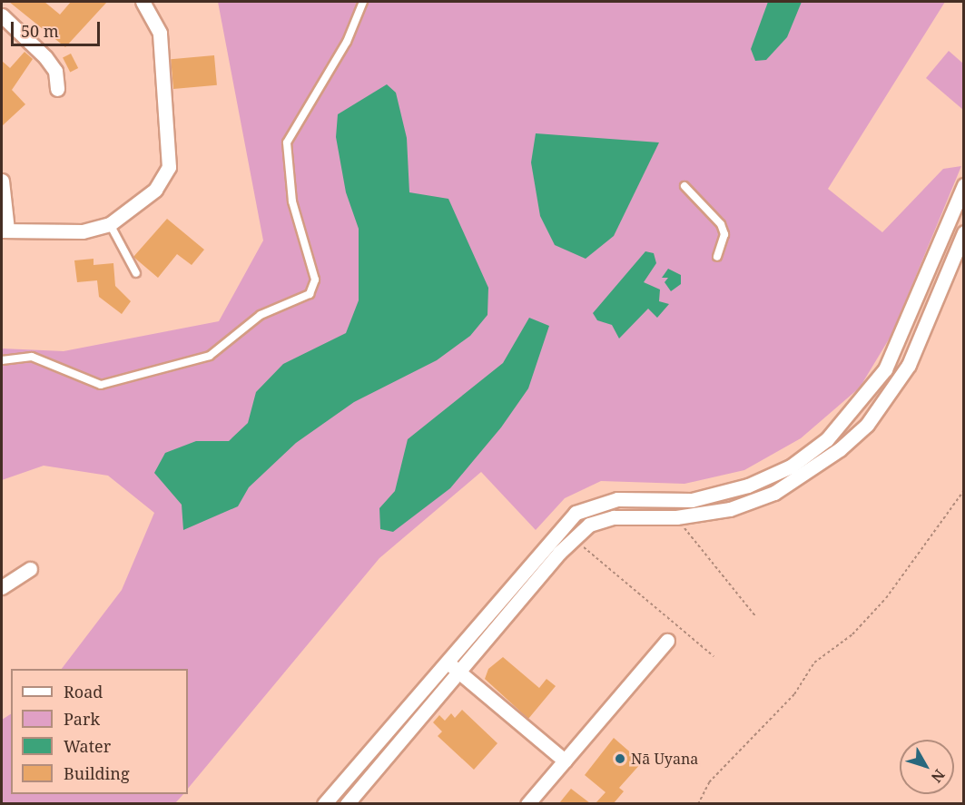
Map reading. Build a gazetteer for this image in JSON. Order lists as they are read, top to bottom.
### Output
{
  "places": ["Nā Uyana"],
  "legend": [
    "Road",
    "Park",
    "Water",
    "Building"
  ],
  "scale_bar": "50 m",
  "north": "bottom right"
}
